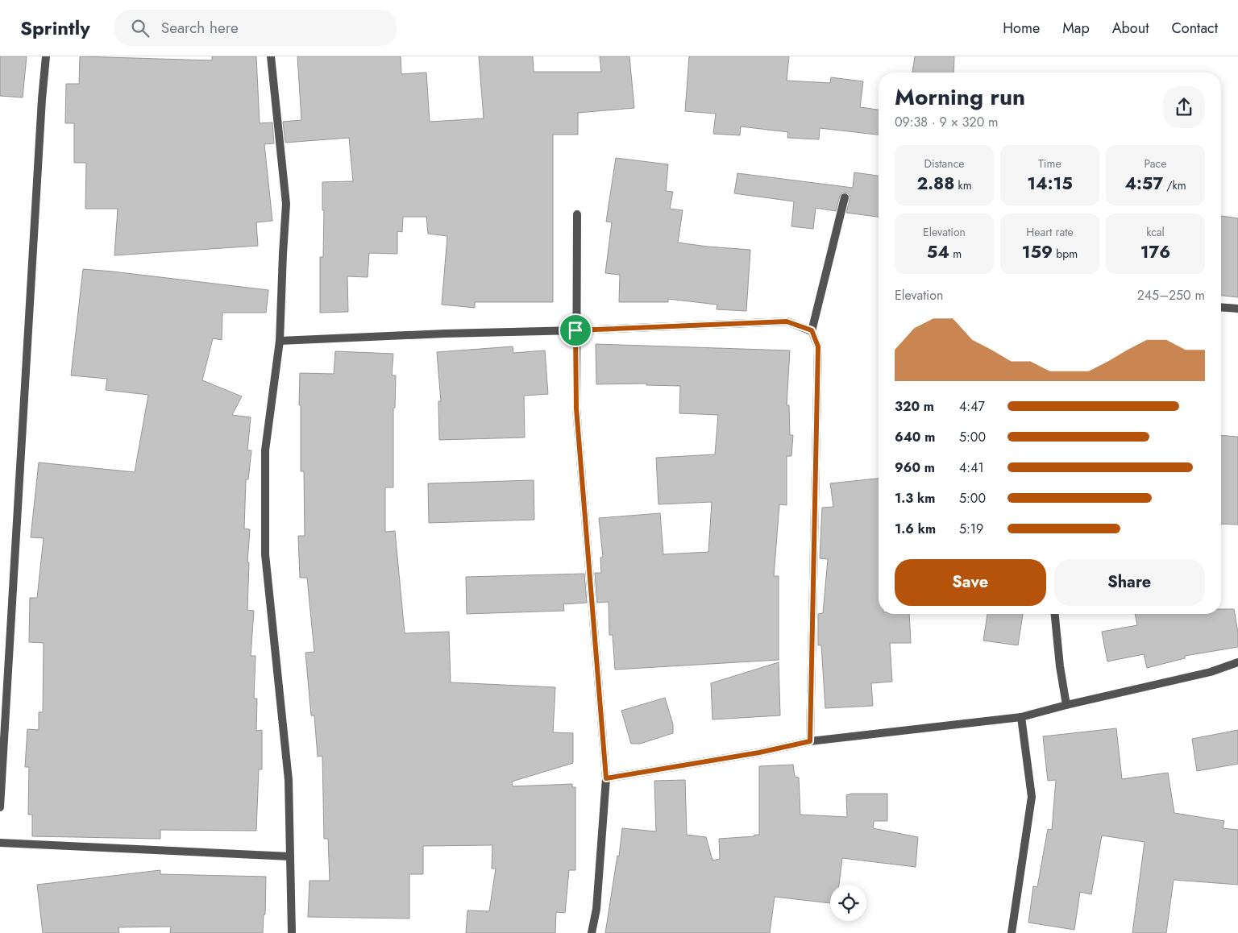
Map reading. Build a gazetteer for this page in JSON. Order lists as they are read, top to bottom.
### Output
{
  "page": {
    "header": "Sprintly",
    "search": "Search here",
    "nav": [
      "Home",
      "Map",
      "About",
      "Contact"
    ],
    "heading": ["Morning run", "09:38 · 9 × 320 m"],
    "stats": [
      ["Distance", "2.88 km"],
      ["Time", "14:15"],
      ["Pace", "4:57 /km"],
      ["Elevation", "54 m"],
      ["Heart rate", "159 bpm"],
      ["kcal", "176"]
    ],
    "chart": ["Elevation", "245–250 m"],
    "list": [
      {
        "name": "320 m",
        "note": "4:47"
      },
      {
        "name": "640 m",
        "note": "5:00"
      },
      {
        "name": "960 m",
        "note": "4:41"
      },
      {
        "name": "1.3 km",
        "note": "5:00"
      },
      {
        "name": "1.6 km",
        "note": "5:19"
      }
    ],
    "buttons": ["Save", "Share"]
  }
}
